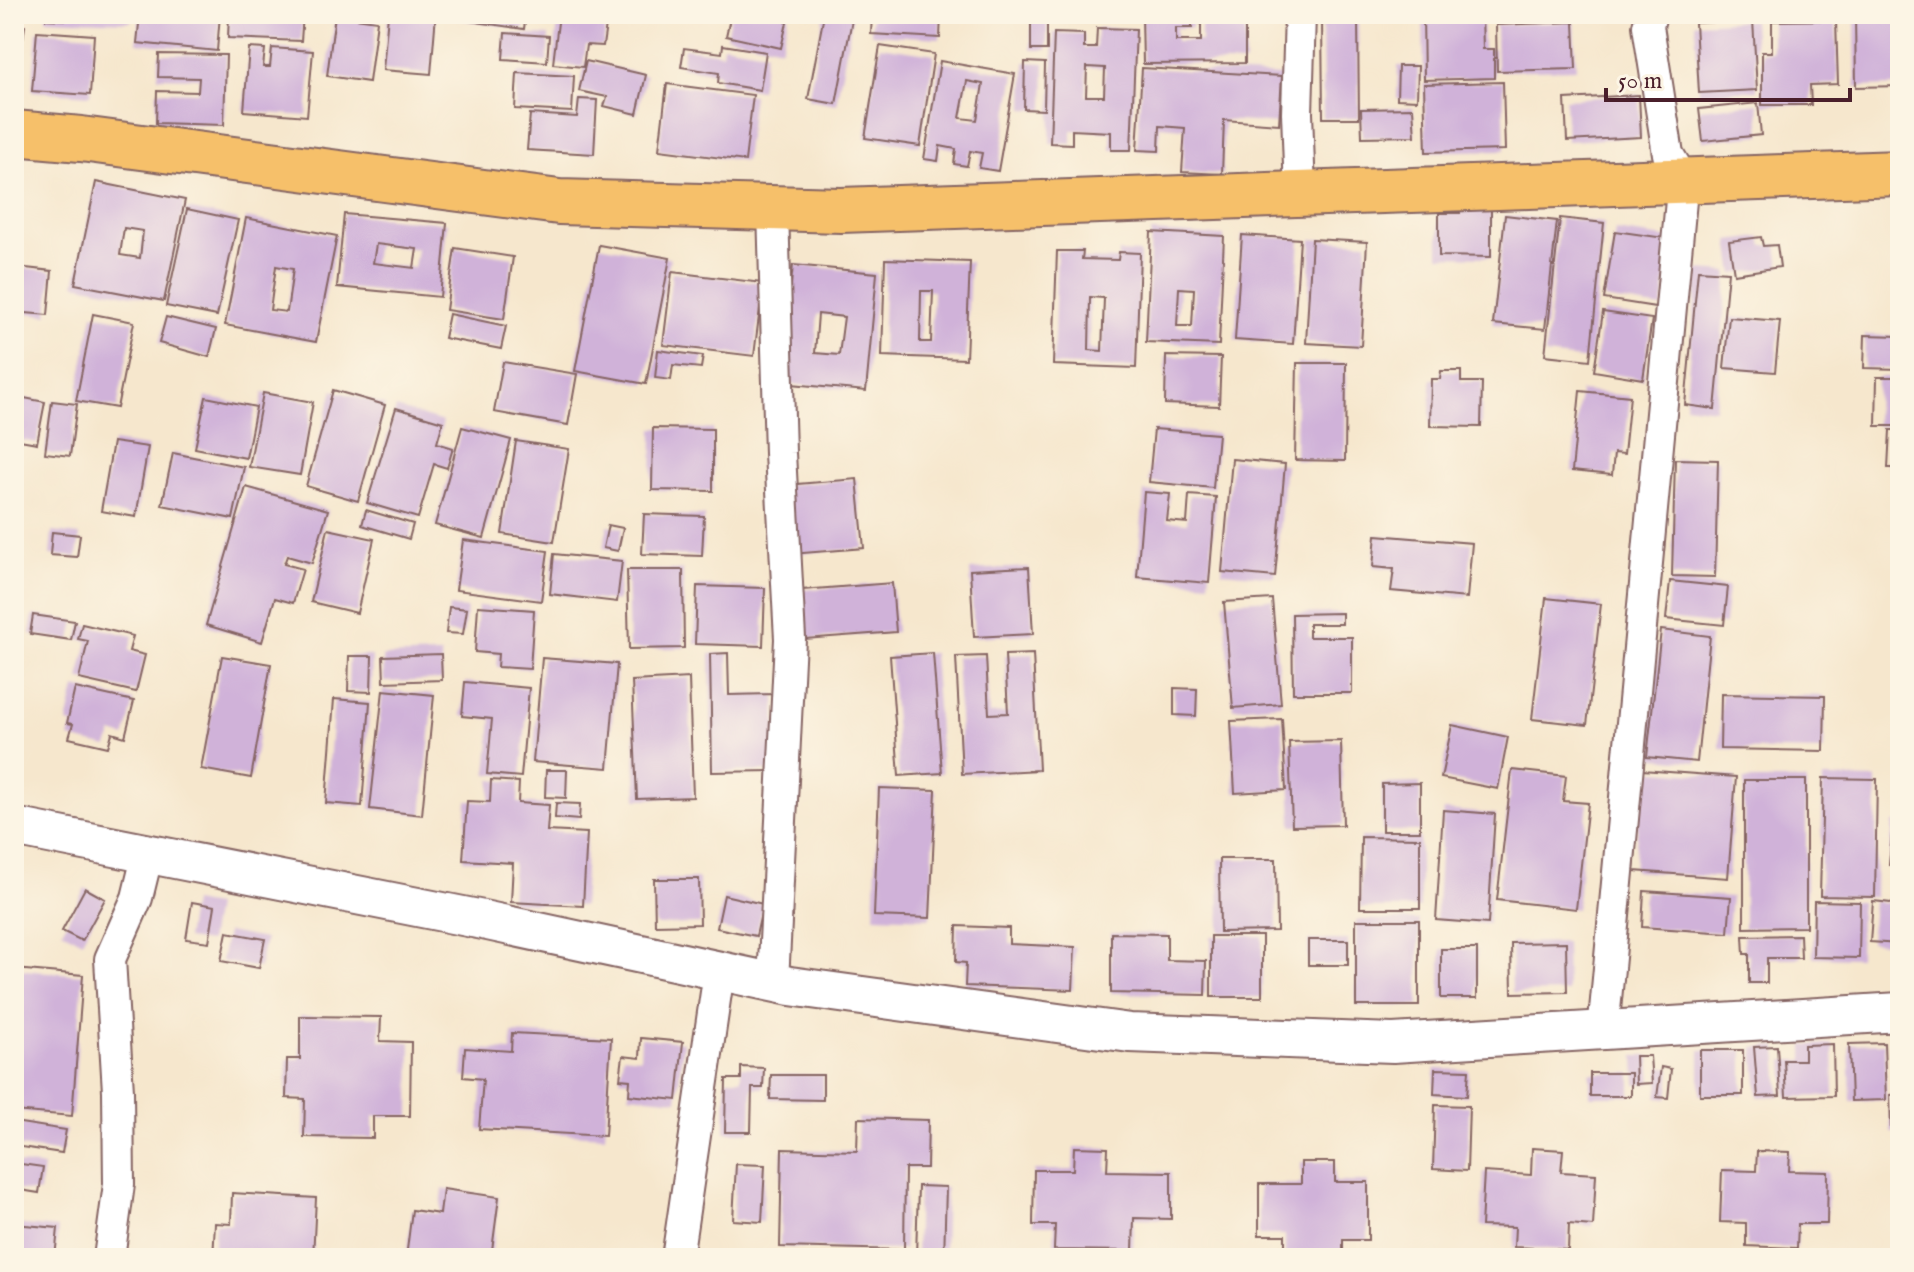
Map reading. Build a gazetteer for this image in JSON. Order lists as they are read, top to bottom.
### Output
{
  "scale_bar": "50 m"
}
